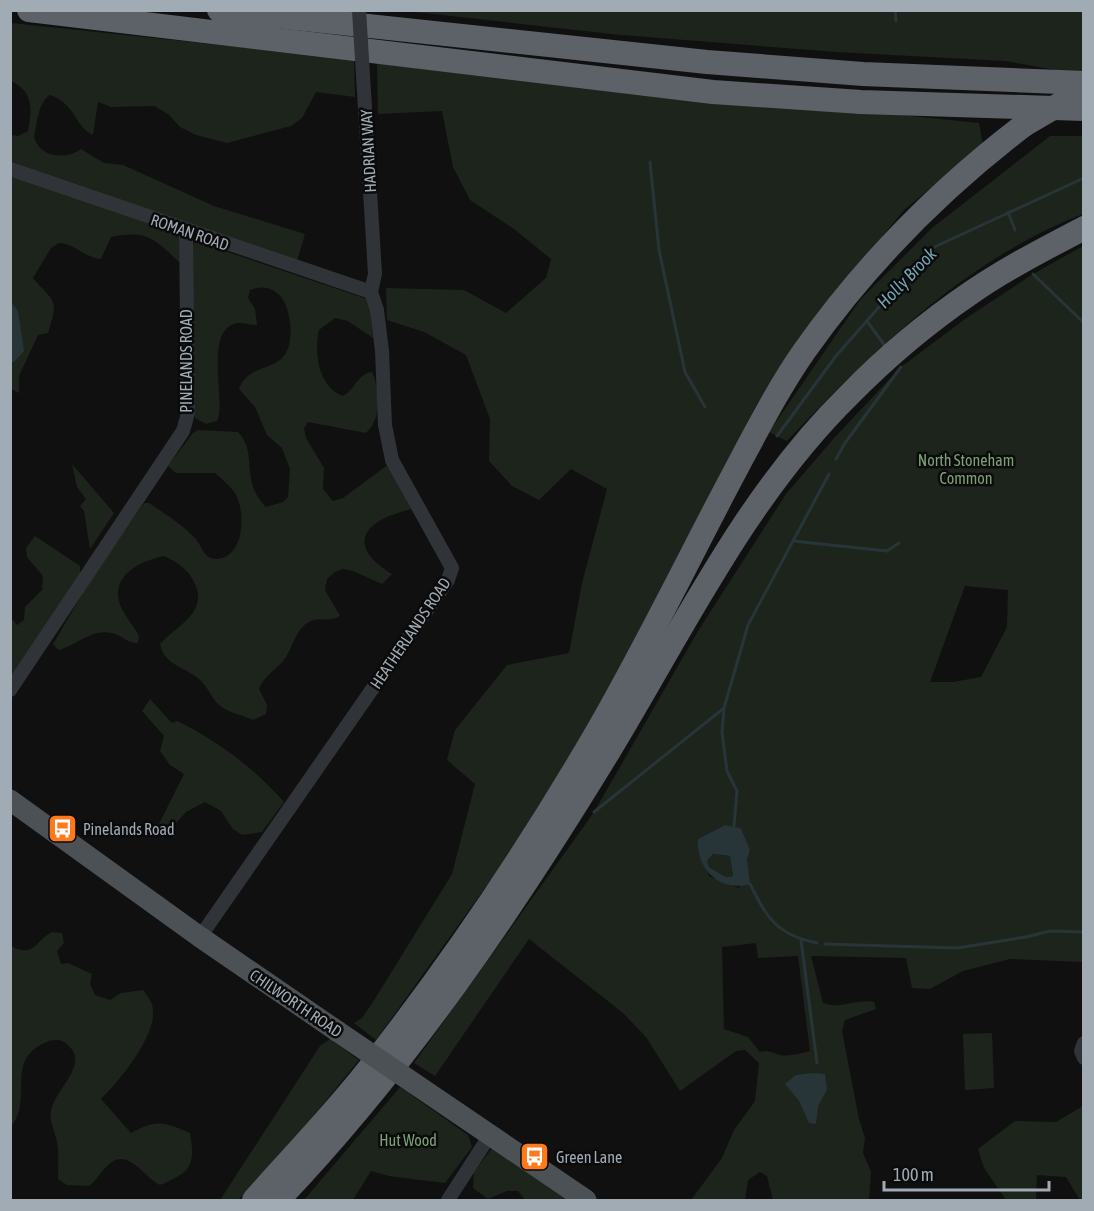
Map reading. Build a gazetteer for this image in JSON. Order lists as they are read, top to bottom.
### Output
{
  "streets": {
    "main road": ["CHILWORTH ROAD"],
    "street": [
      "HADRIAN WAY",
      "ROMAN ROAD",
      "PINELANDS ROAD",
      "HEATHERLANDS ROAD"
    ]
  },
  "crossings": [
    ["HADRIAN WAY", "ROMAN ROAD"],
    ["HADRIAN WAY", "HEATHERLANDS ROAD"],
    ["ROMAN ROAD", "PINELANDS ROAD"],
    ["ROMAN ROAD", "HEATHERLANDS ROAD"],
    ["HEATHERLANDS ROAD", "CHILWORTH ROAD"]
  ],
  "water": ["Holly Brook"],
  "parks": ["North Stoneham Common", "Hut Wood"],
  "places": {
    "bus stop": ["Pinelands Road", "Green Lane"]
  },
  "scale_bar": "100 m"
}
